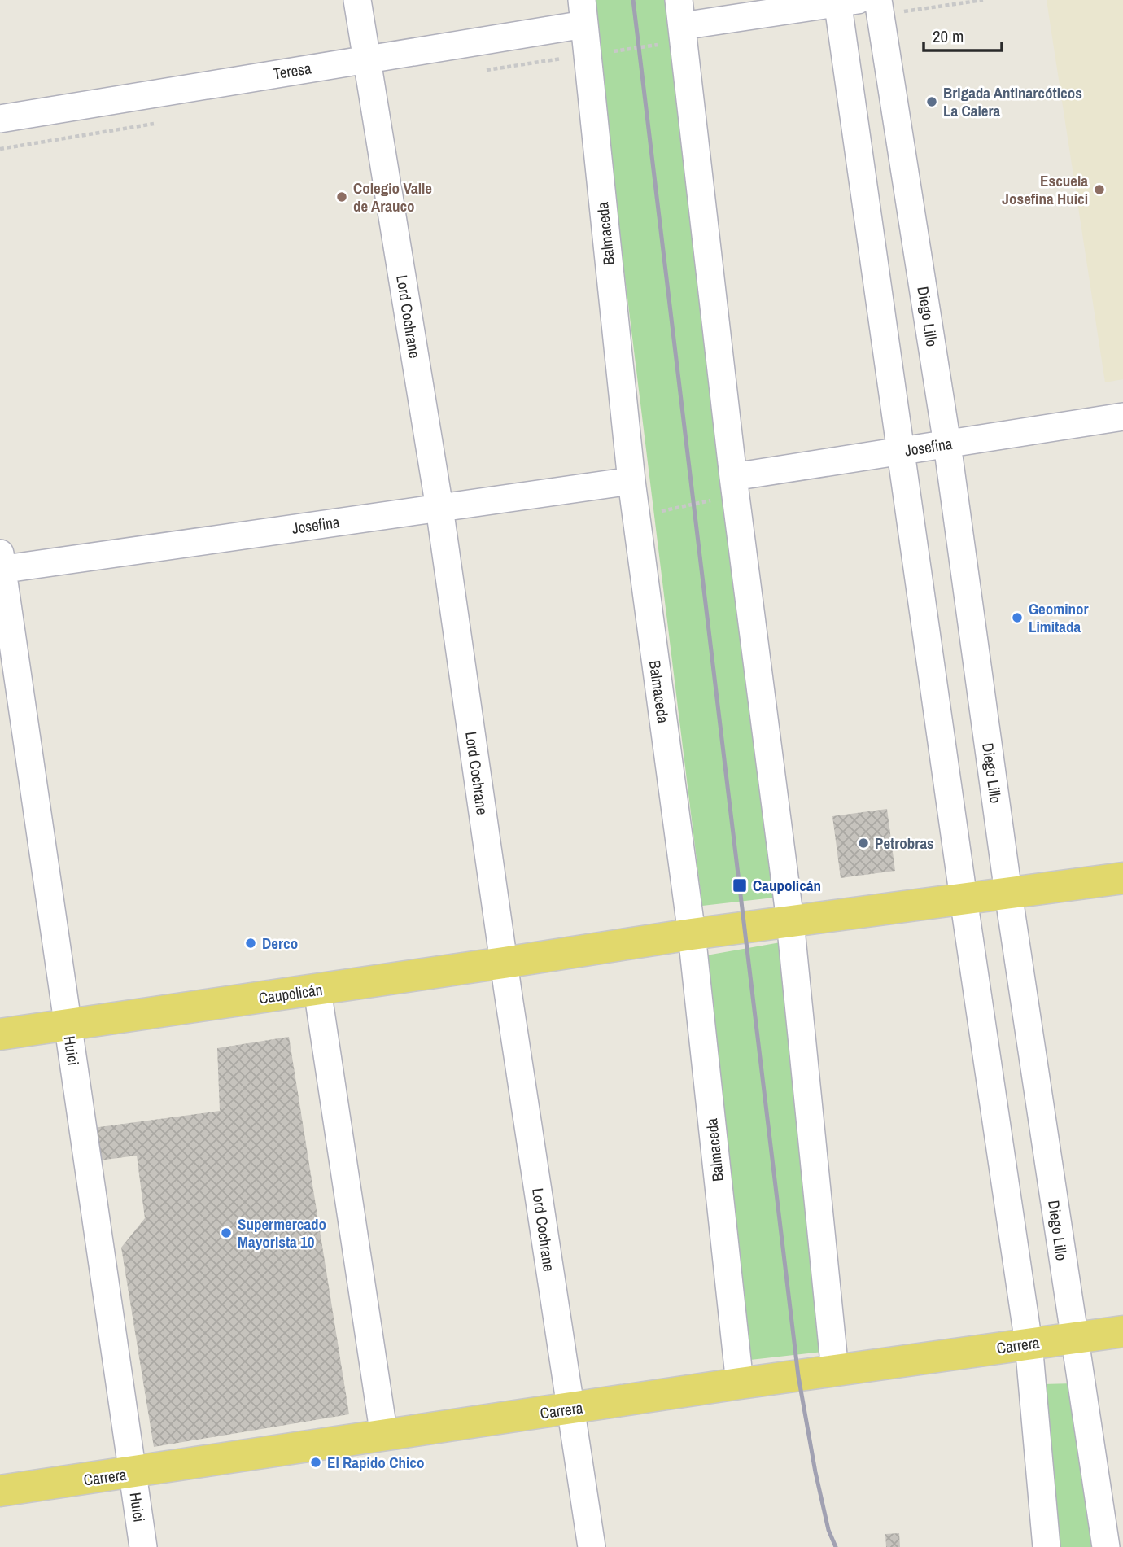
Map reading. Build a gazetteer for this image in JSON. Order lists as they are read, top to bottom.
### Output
{
  "streets": {
    "main road": ["Caupolicán", "Carrera"],
    "street": [
      "Teresa",
      "Balmaceda",
      "Lord Cochrane",
      "Diego Lillo",
      "Josefina",
      "Huici"
    ]
  },
  "crossings": [
    ["Teresa", "Balmaceda"],
    ["Teresa", "Lord Cochrane"],
    ["Balmaceda", "Josefina"],
    ["Balmaceda", "Caupolicán"],
    ["Balmaceda", "Carrera"],
    ["Lord Cochrane", "Josefina"],
    ["Lord Cochrane", "Caupolicán"],
    ["Lord Cochrane", "Carrera"],
    ["Diego Lillo", "Josefina"],
    ["Diego Lillo", "Caupolicán"],
    ["Diego Lillo", "Carrera"],
    ["Josefina", "Huici"],
    ["Caupolicán", "Huici"],
    ["Huici", "Carrera"]
  ],
  "places": {
    "other": [
      "Brigada Antinarcóticos La Calera",
      "Escuela Josefina Huici",
      "Colegio Valle de Arauco",
      "Geominor Limitada",
      "Petrobras",
      "Derco",
      "Supermercado Mayorista 10",
      "El Rapido Chico"
    ],
    "transit": ["Caupolicán"]
  },
  "scale_bar": "20 m"
}
